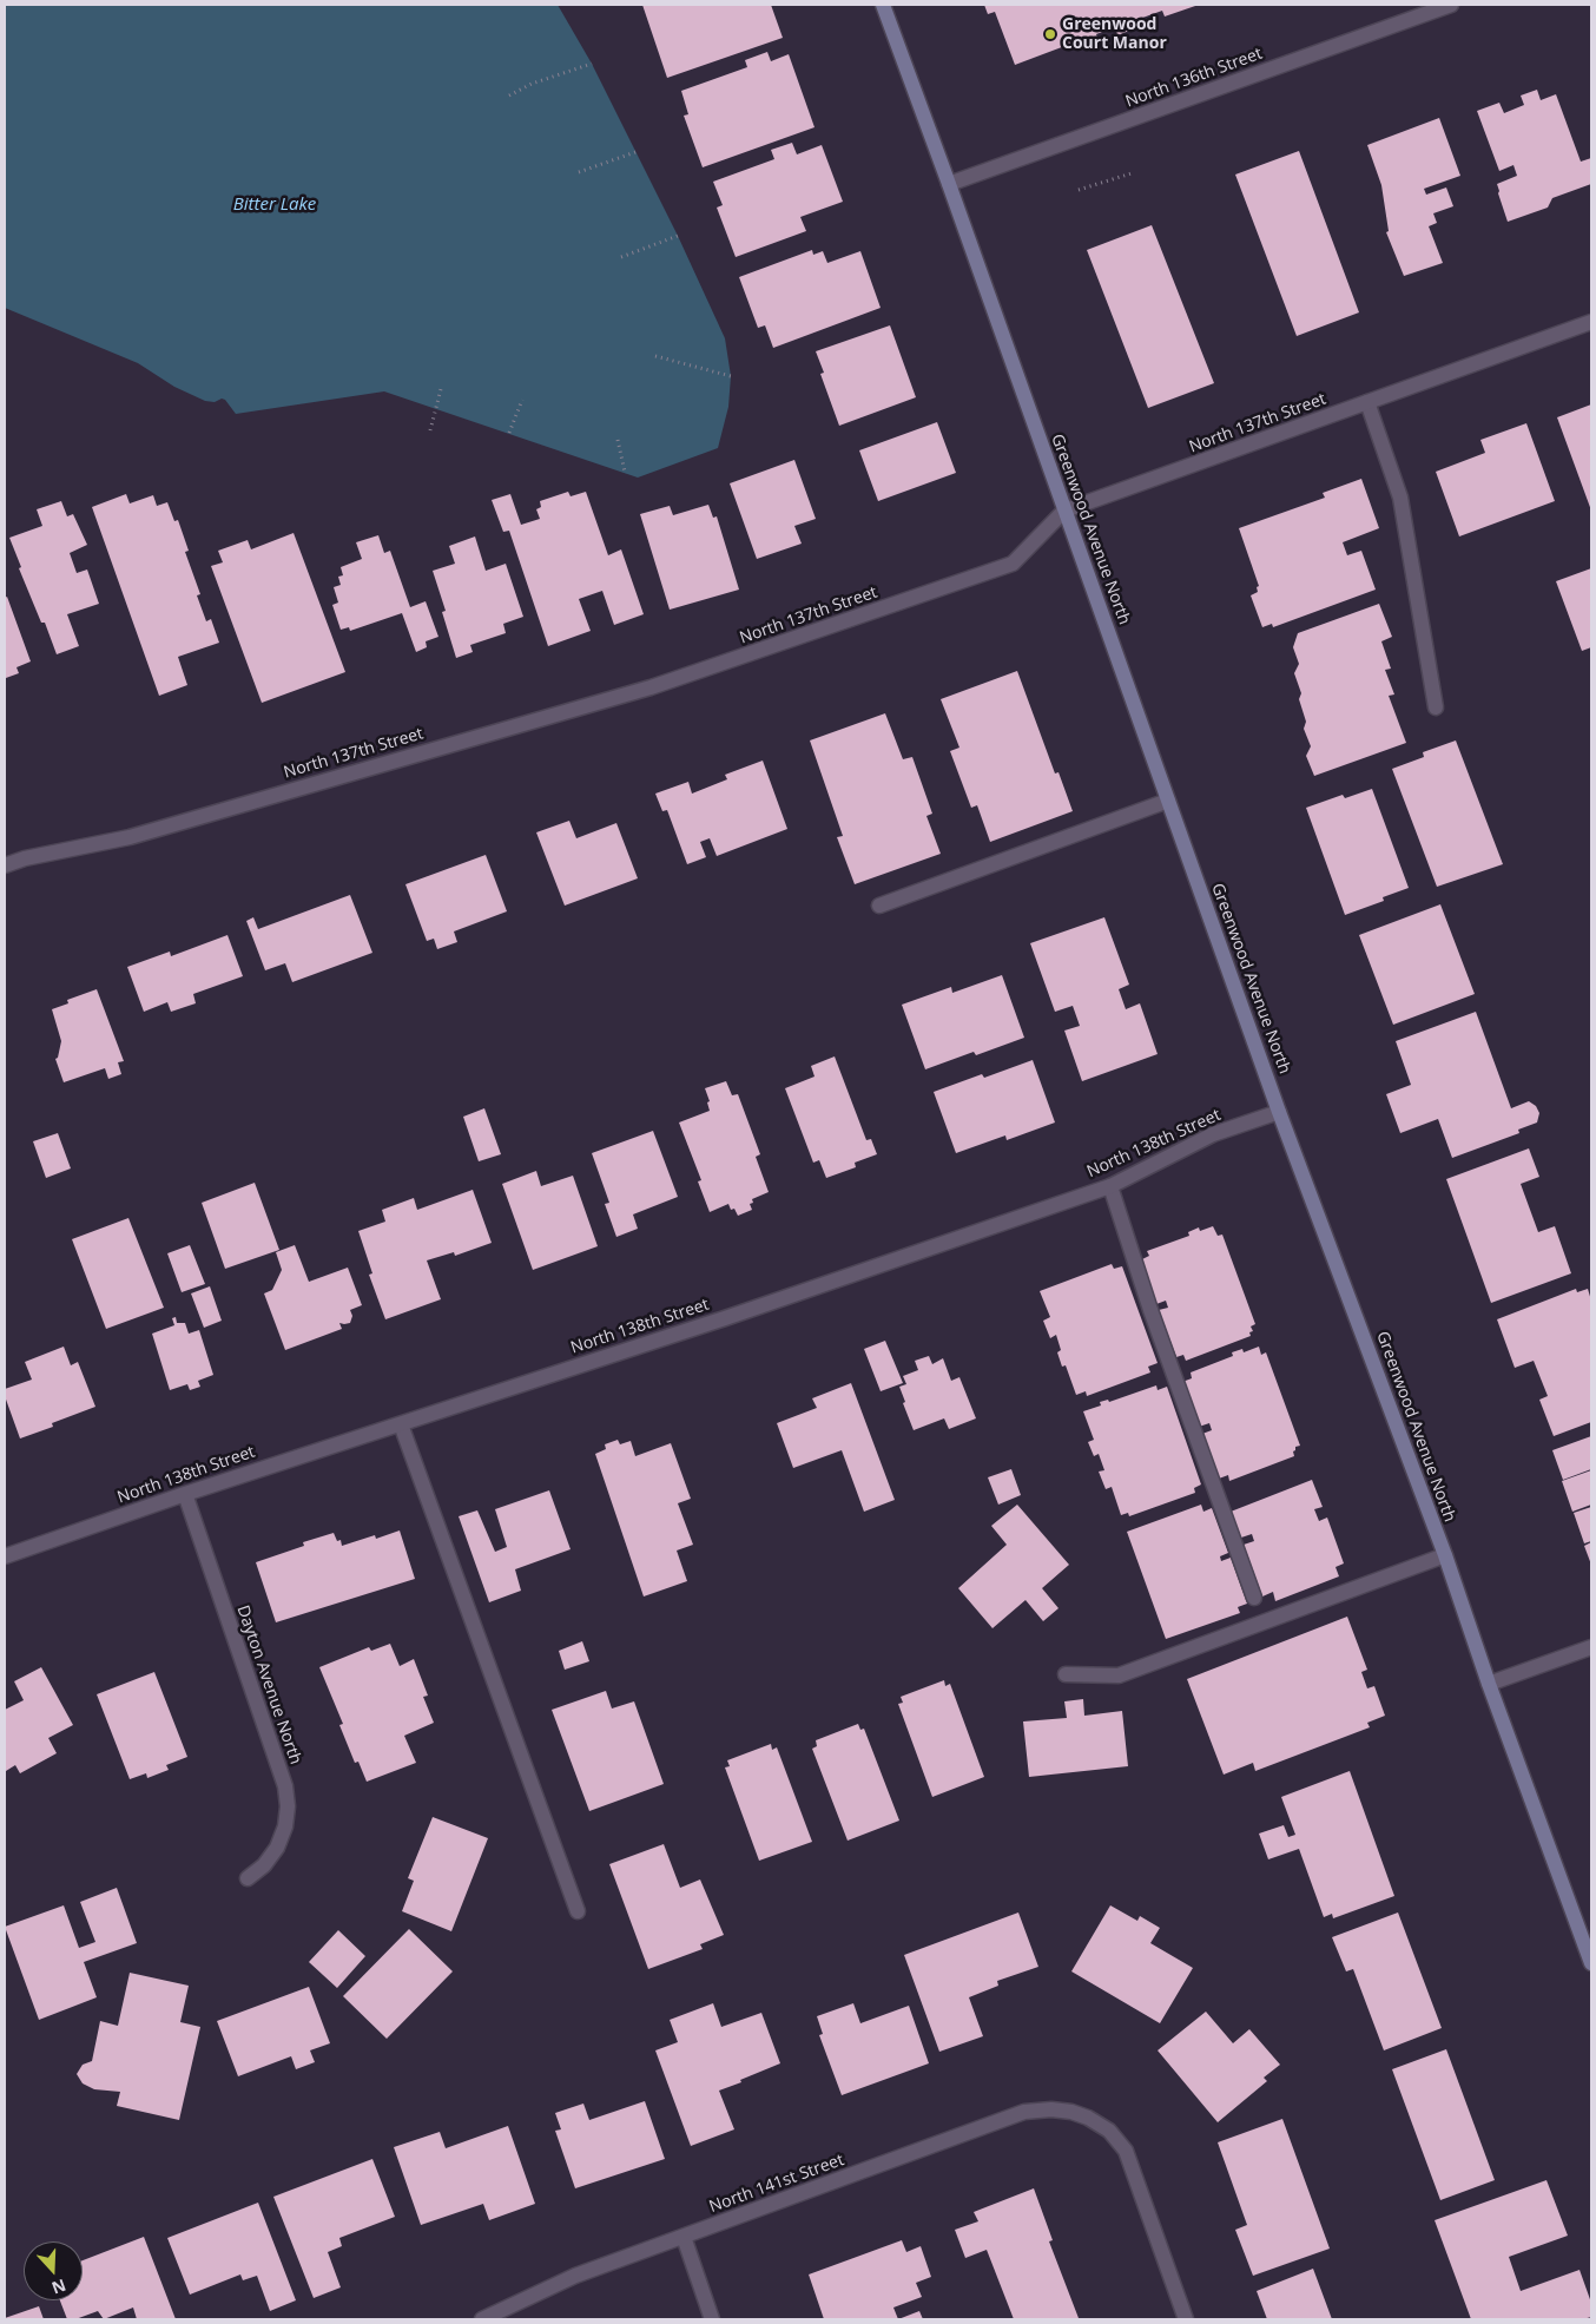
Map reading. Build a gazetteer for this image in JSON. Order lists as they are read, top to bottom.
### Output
{
  "streets": {
    "main road": ["Greenwood Avenue North"],
    "street": [
      "North 136th Street",
      "North 137th Street",
      "North 138th Street",
      "Dayton Avenue North",
      "North 141st Street"
    ]
  },
  "crossings": [
    ["North 136th Street", "Greenwood Avenue North"],
    ["North 137th Street", "Greenwood Avenue North"],
    ["Greenwood Avenue North", "North 138th Street"],
    ["North 138th Street", "Dayton Avenue North"]
  ],
  "water": ["Bitter Lake"],
  "places": ["Greenwood Court Manor"],
  "north": "bottom"
}
